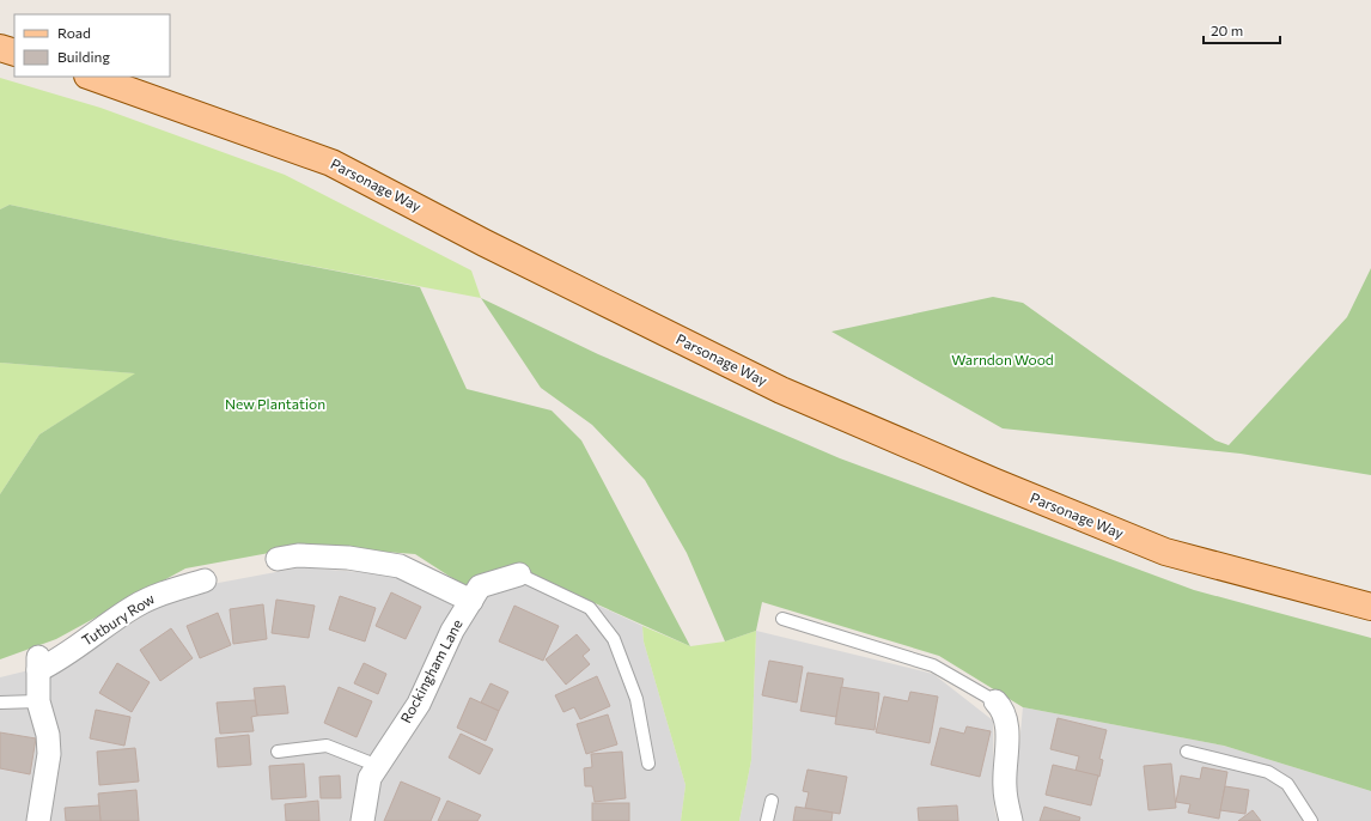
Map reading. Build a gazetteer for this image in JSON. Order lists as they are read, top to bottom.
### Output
{
  "streets": {
    "main road": ["Parsonage Way"],
    "street": ["Tutbury Row", "Rockingham Lane"]
  },
  "parks": ["Warndon Wood", "New Plantation"],
  "legend": ["Road", "Building"],
  "scale_bar": "20 m"
}
